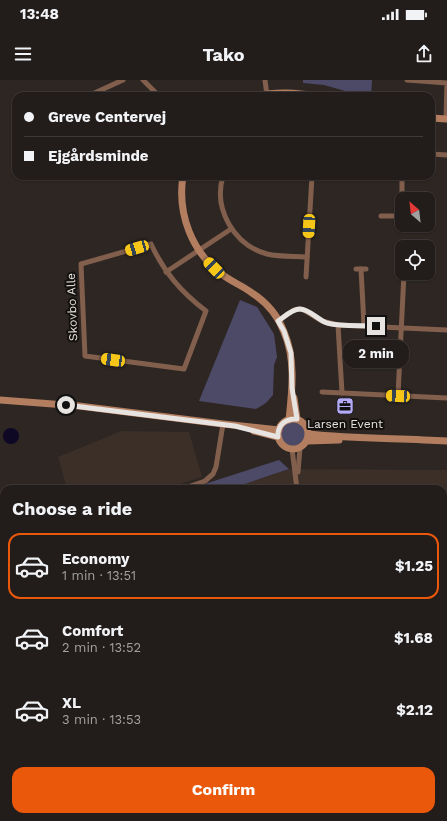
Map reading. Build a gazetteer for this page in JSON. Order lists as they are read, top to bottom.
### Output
{
  "streets": {
    "street": ["Skovbo Alle"]
  },
  "places": {
    "office": ["Larsen Event"]
  },
  "north": "top left",
  "page": {
    "status": "13:48",
    "header": "Tako",
    "banner": ["Greve Centervej", "Ejgårdsminde"],
    "bubble": "2 min",
    "heading": "Choose a ride",
    "list": [
      {
        "name": "Economy",
        "note": "1 min · 13:51",
        "value": "$1.25"
      },
      {
        "name": "Comfort",
        "note": "2 min · 13:52",
        "value": "$1.68"
      },
      {
        "name": "XL",
        "note": "3 min · 13:53",
        "value": "$2.12"
      }
    ],
    "buttons": "Confirm"
  }
}
